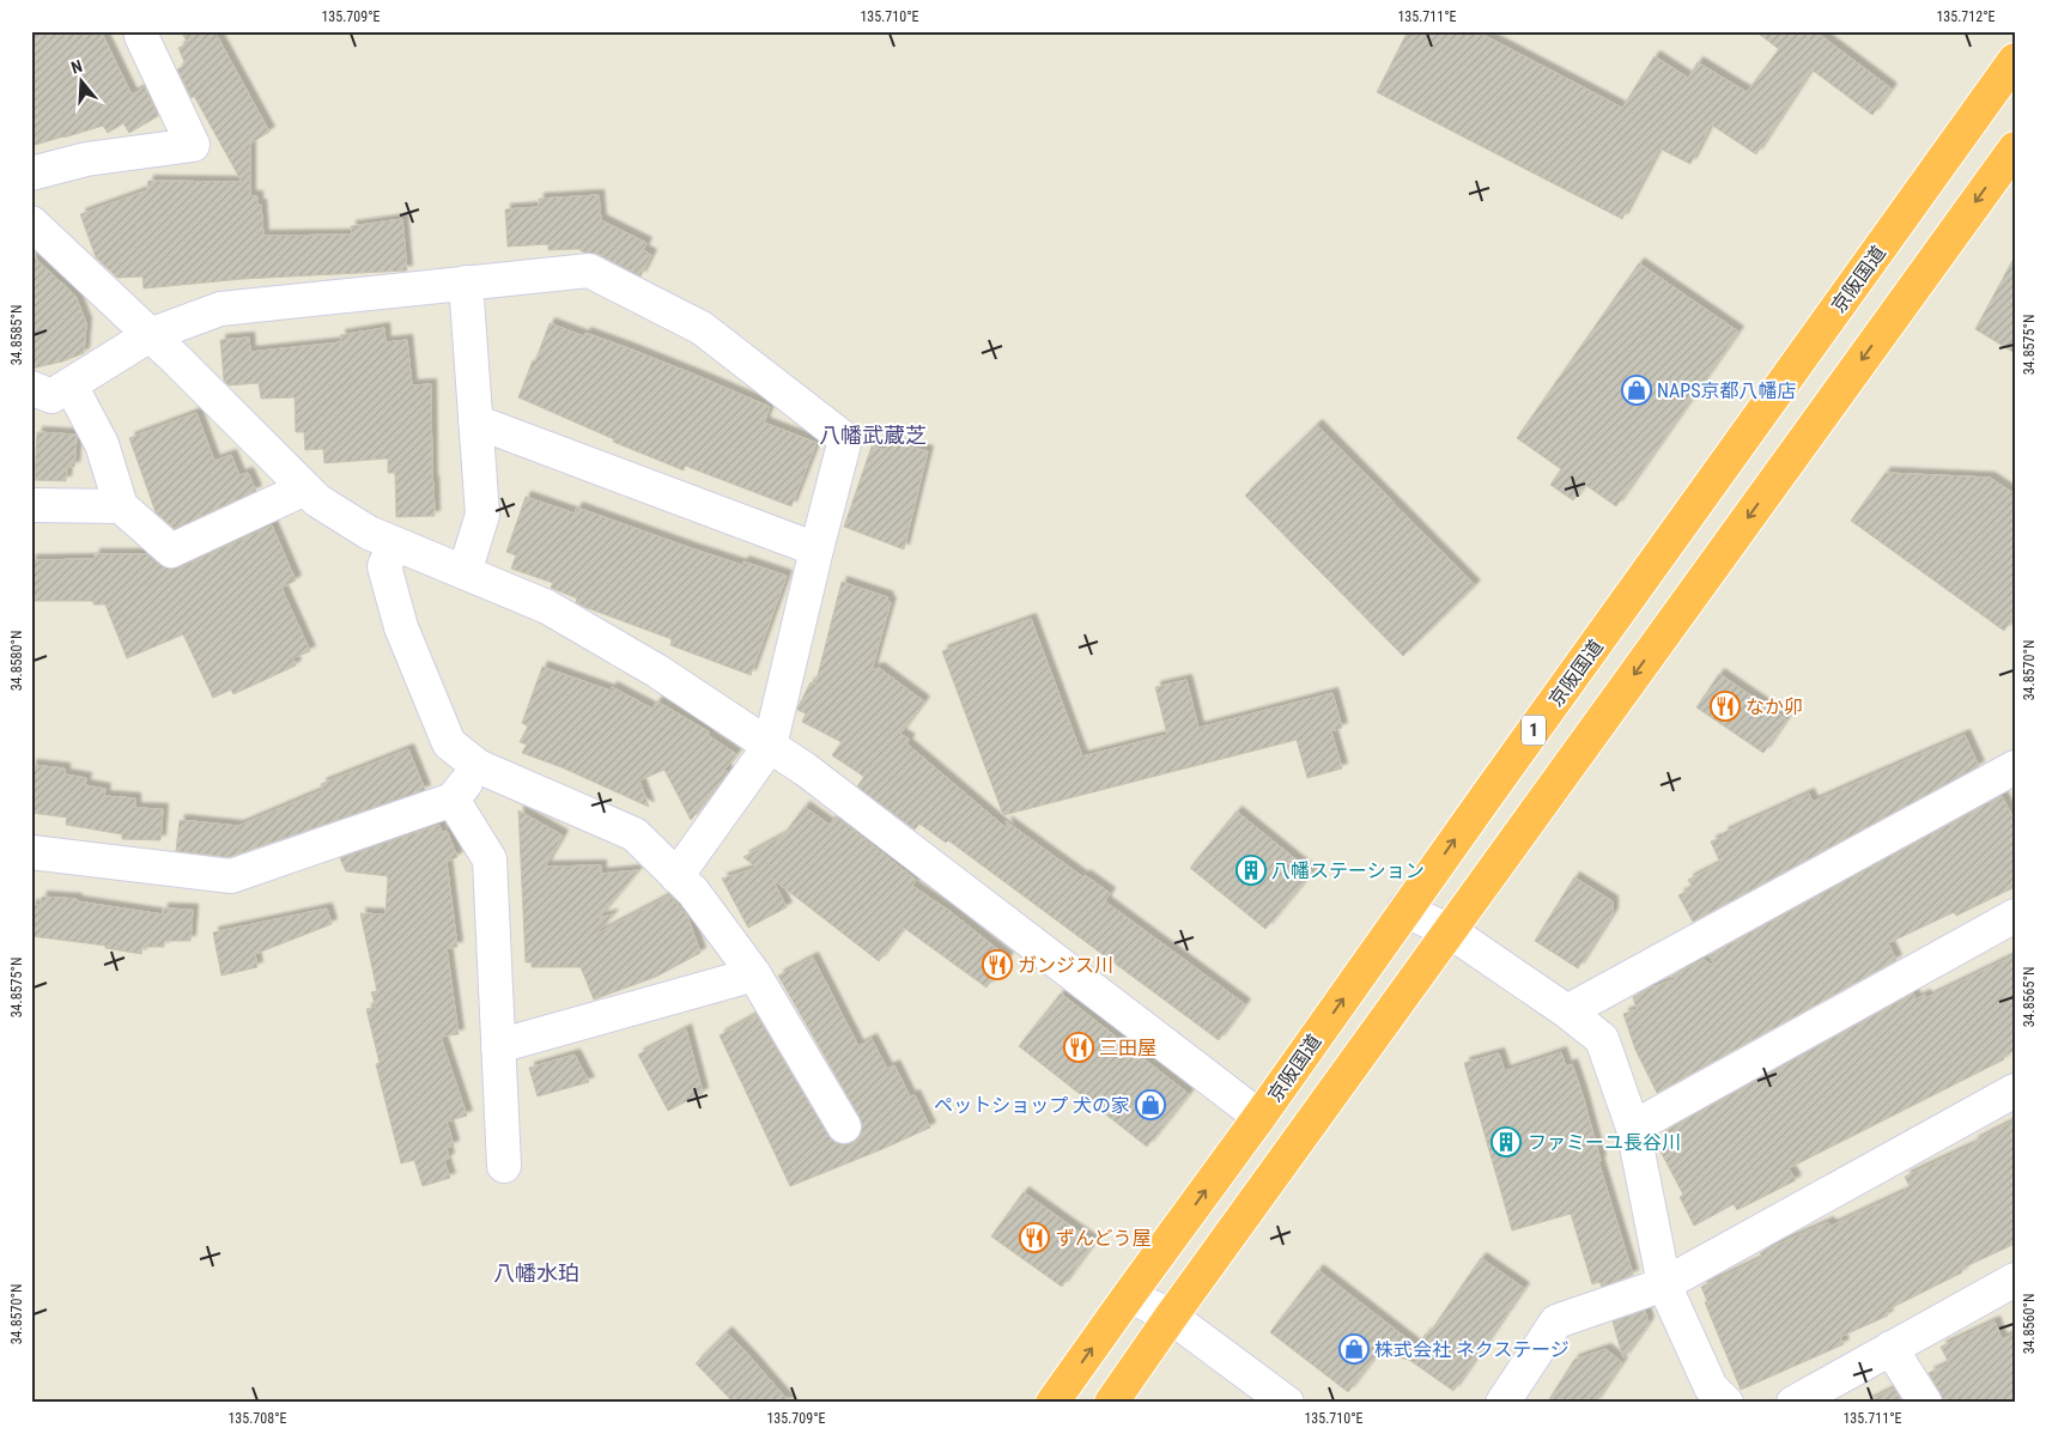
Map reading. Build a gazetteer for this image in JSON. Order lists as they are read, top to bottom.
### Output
{
  "streets": {
    "highway": ["京阪国道", "1"]
  },
  "districts": ["八幡武蔵芝", "八幡水珀"],
  "places": {
    "shop": ["NAPS京都八幡店", "ペットショップ 犬の家", "株式会社 ネクステージ"],
    "restaurant": [
      "なか卯",
      "ガンジス川",
      "三田屋",
      "ずんどう屋"
    ],
    "building": ["八幡ステーション", "ファミーユ長谷川"]
  },
  "north": "top",
  "coordinates": [
    "135.709°E",
    "135.710°E",
    "135.711°E",
    "135.712°E",
    "34.8585°N",
    "34.8575°N",
    "34.8580°N",
    "34.8570°N",
    "34.8565°N",
    "34.8560°N",
    "135.708°E"
  ]
}
